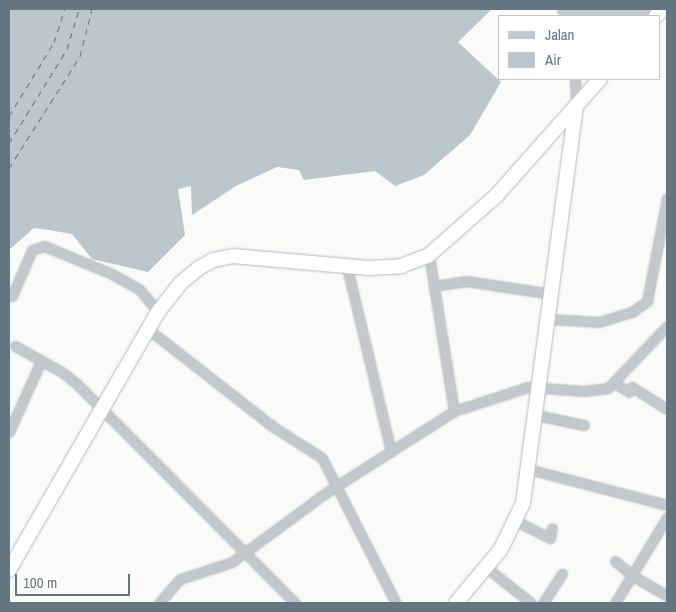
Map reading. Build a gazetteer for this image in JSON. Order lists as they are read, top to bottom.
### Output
{
  "legend": ["Jalan", "Air"],
  "scale_bar": "100 m"
}
